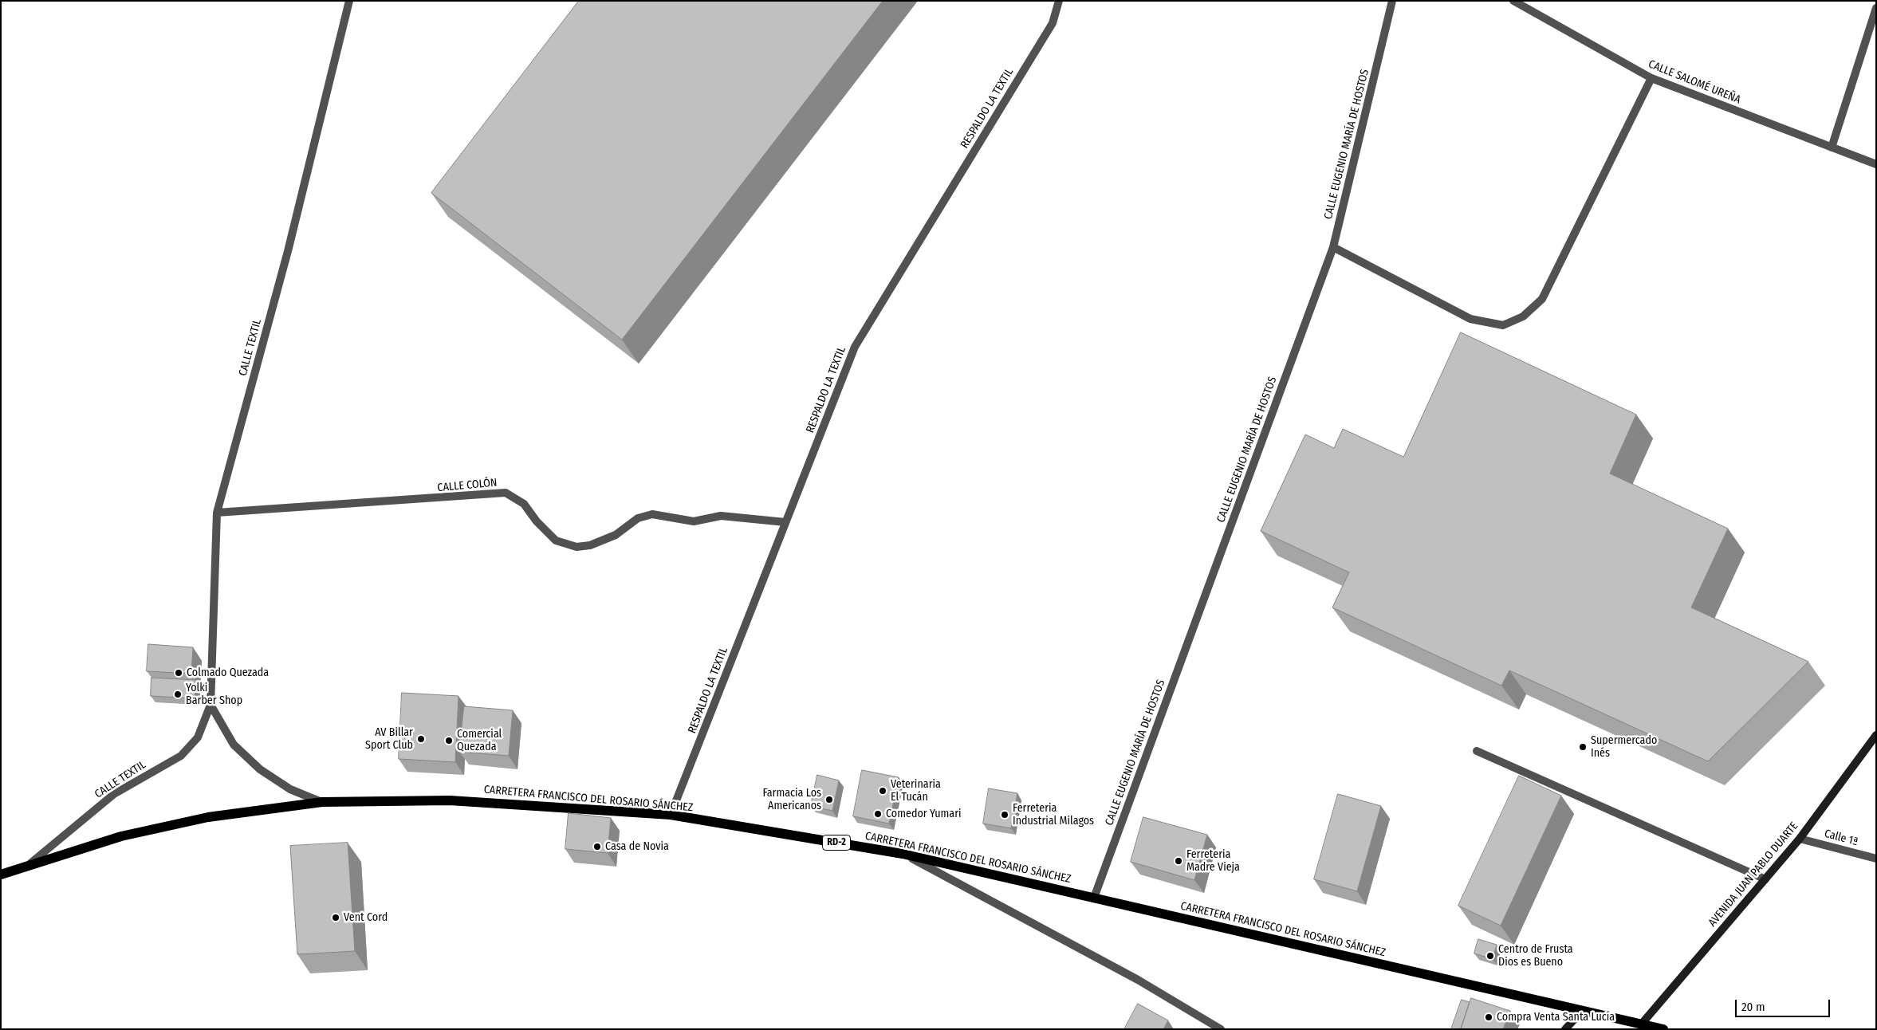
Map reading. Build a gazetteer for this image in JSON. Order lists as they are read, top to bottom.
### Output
{
  "streets": {
    "main road": ["CARRETERA FRANCISCO DEL ROSARIO SÁNCHEZ", "RD-2", "AVENIDA JUAN PABLO DUARTE"],
    "street": [
      "CALLE SALOMÉ UREÑA",
      "RESPALDO LA TEXTIL",
      "CALLE EUGENIO MARÍA DE HOSTOS",
      "CALLE TEXTIL",
      "CALLE COLÓN",
      "Calle 1ª"
    ]
  },
  "crossings": [
    ["RESPALDO LA TEXTIL", "CALLE COLÓN"],
    ["RESPALDO LA TEXTIL", "CARRETERA FRANCISCO DEL ROSARIO SÁNCHEZ"],
    ["CALLE EUGENIO MARÍA DE HOSTOS", "CARRETERA FRANCISCO DEL ROSARIO SÁNCHEZ"],
    ["CALLE TEXTIL", "CALLE COLÓN"],
    ["CALLE TEXTIL", "CARRETERA FRANCISCO DEL ROSARIO SÁNCHEZ"],
    ["CARRETERA FRANCISCO DEL ROSARIO SÁNCHEZ", "AVENIDA JUAN PABLO DUARTE"],
    ["Calle 1ª", "AVENIDA JUAN PABLO DUARTE"]
  ],
  "places": [
    "Colmado Quezada",
    "Yolki Barber Shop",
    "AV Billar Sport Club",
    "Comercial Quezada",
    "Supermercado Inés",
    "Veterinaria El Tucán",
    "Farmacia Los Americanos",
    "Comedor Yumari",
    "Ferreteria Industrial Milagos",
    "Casa de Novia",
    "Ferreteria Madre Vieja",
    "Vent Cord",
    "Centro de Frusta Dios es Bueno",
    "Compra Venta Santa Lucía"
  ],
  "scale_bar": "20 m"
}
